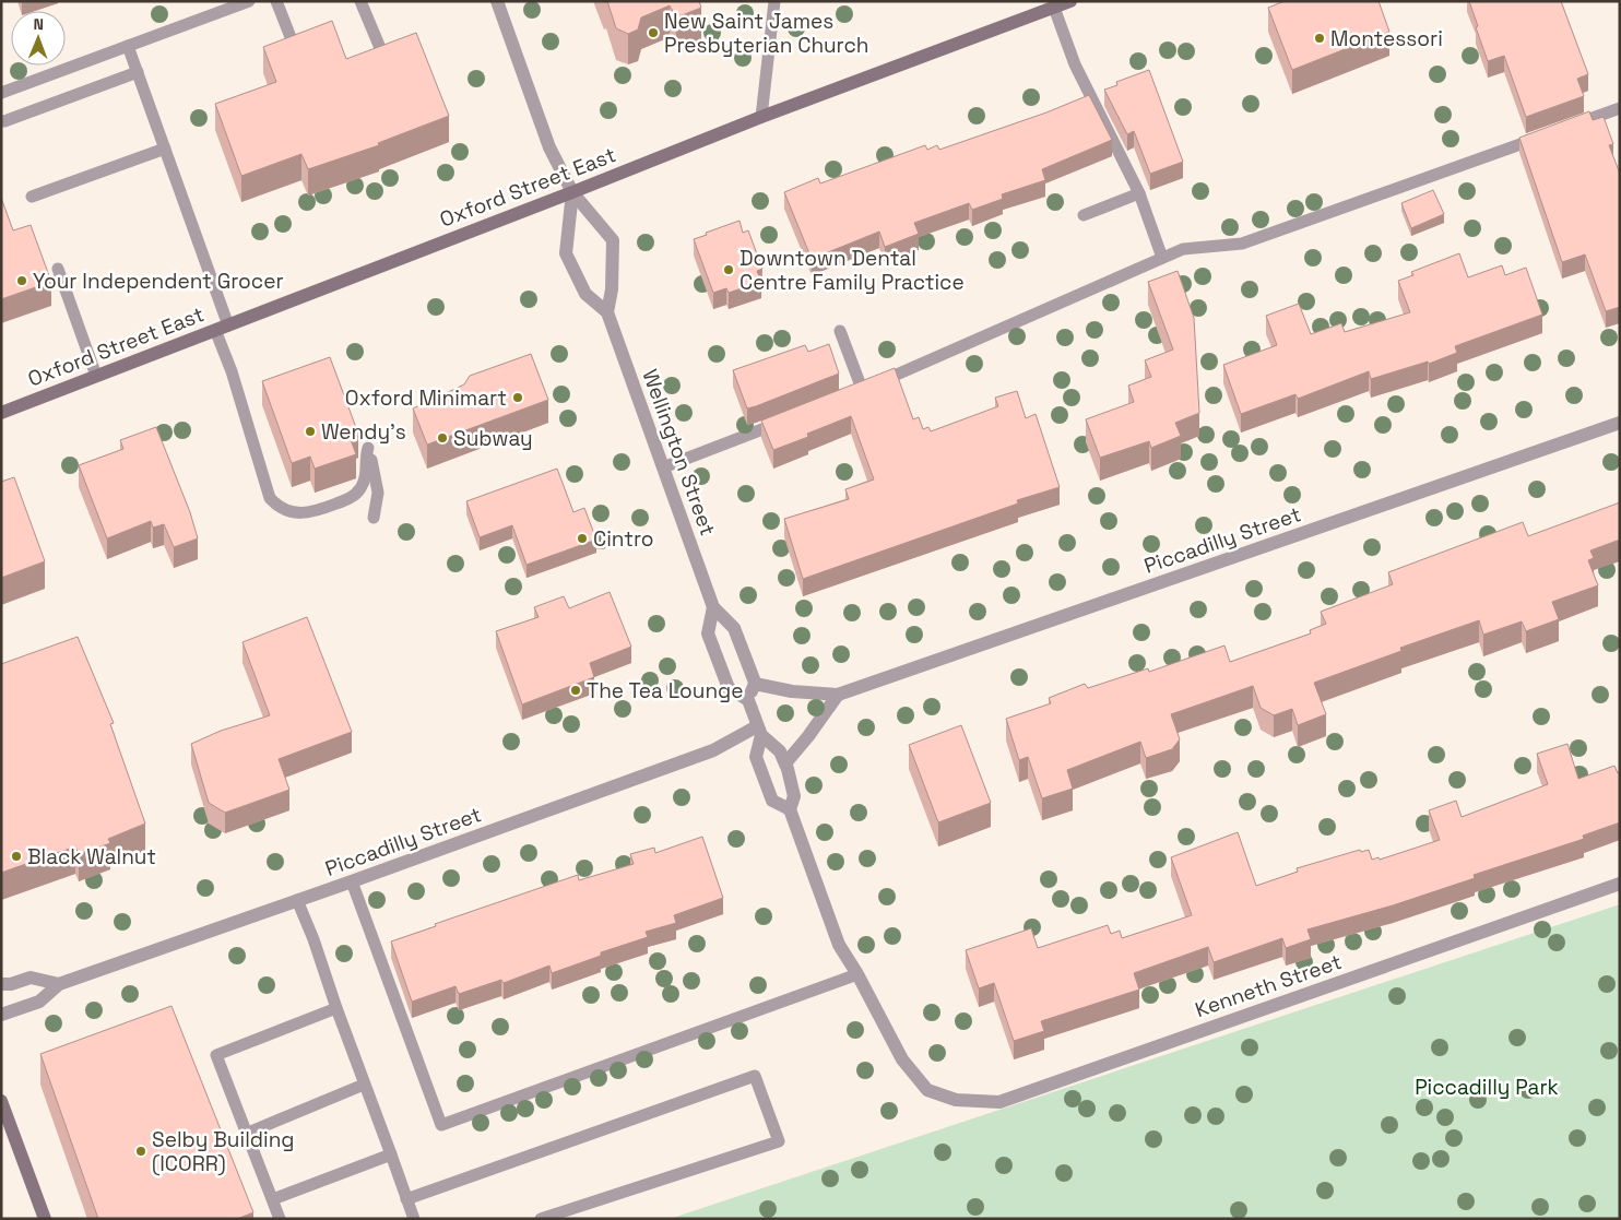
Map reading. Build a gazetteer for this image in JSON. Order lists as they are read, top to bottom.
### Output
{
  "streets": {
    "main road": ["Oxford Street East"],
    "street": ["Wellington Street", "Piccadilly Street", "Kenneth Street"]
  },
  "crossings": [
    ["Oxford Street East", "Wellington Street"],
    ["Wellington Street", "Piccadilly Street"]
  ],
  "parks": ["Piccadilly Park"],
  "places": [
    "New Saint James Presbyterian Church",
    "Montessori",
    "Downtown Dental Centre Family Practice",
    "Your Independent Grocer",
    "Oxford Minimart",
    "Wendy's",
    "Subway",
    "Cintro",
    "The Tea Lounge",
    "Black Walnut",
    "Selby Building (ICORR)"
  ],
  "north": "top"
}
